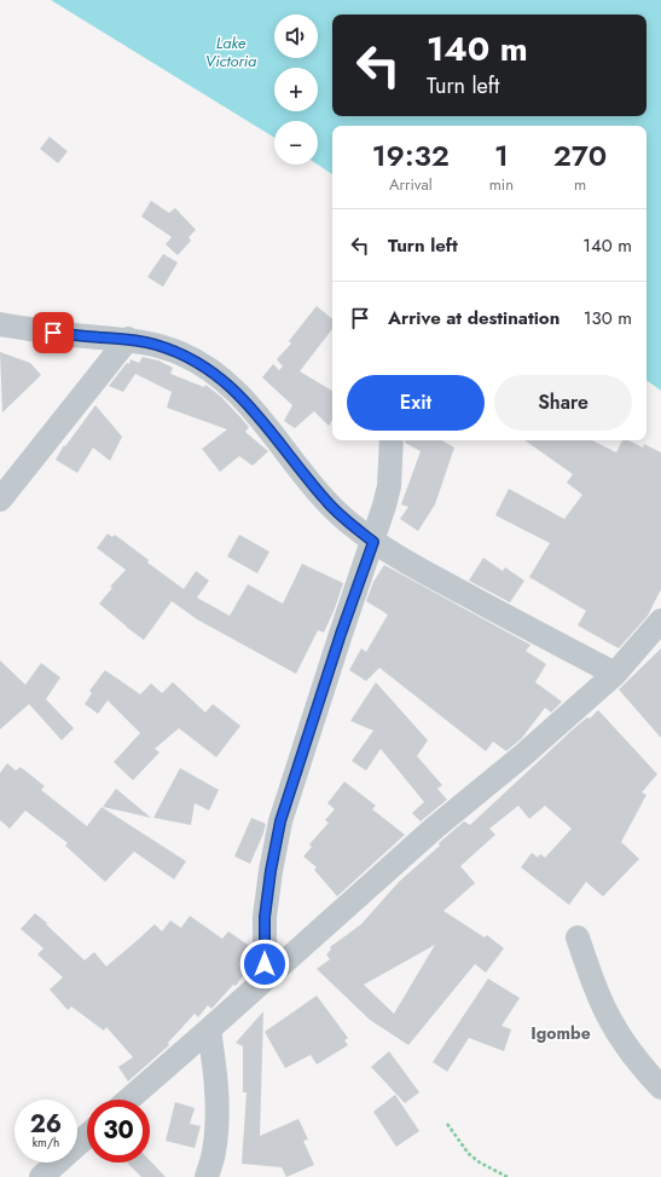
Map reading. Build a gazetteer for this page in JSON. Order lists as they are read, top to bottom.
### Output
{
  "districts": ["Igombe"],
  "water": ["Lake Victoria"],
  "page": {
    "map_buttons": ["+", "−"],
    "turn": ["140 m", "Turn left"],
    "eta": [
      "19:32",
      "Arrival",
      "1",
      "min",
      "270",
      "m"
    ],
    "list": [
      {
        "name": "Turn left",
        "value": "140 m"
      },
      {
        "name": "Arrive at destination",
        "value": "130 m"
      }
    ],
    "buttons": ["Exit", "Share"],
    "speed": "26 km/h",
    "limit": "30"
  }
}
